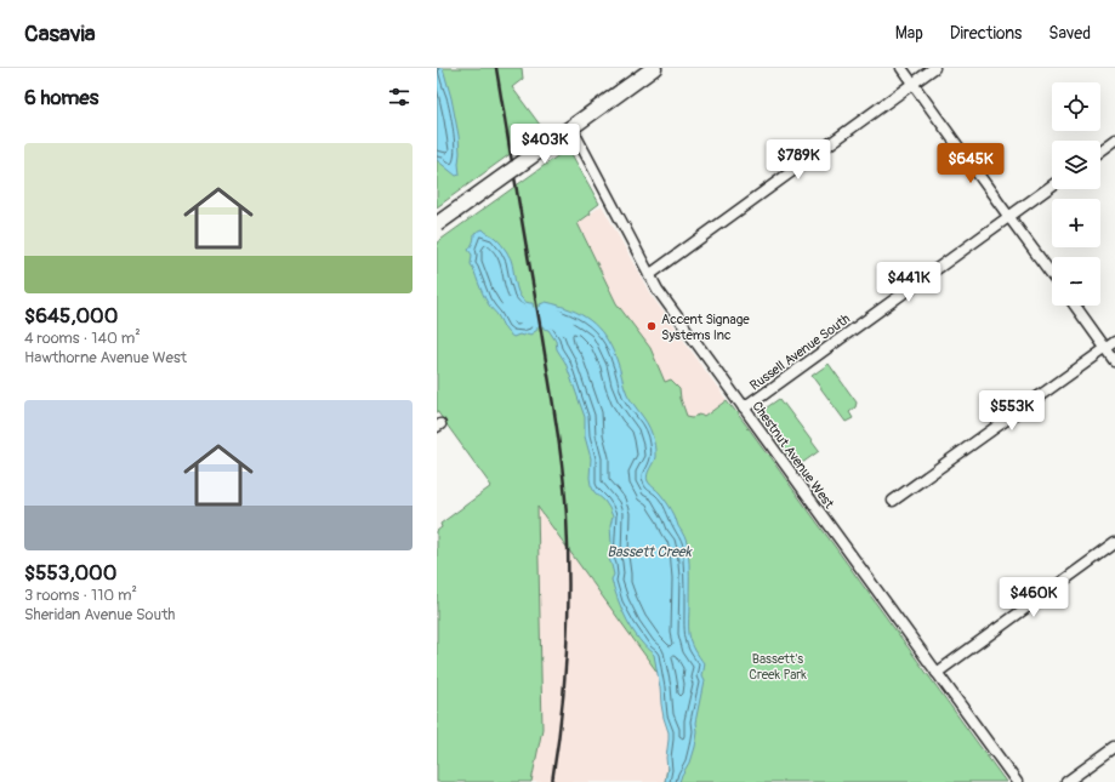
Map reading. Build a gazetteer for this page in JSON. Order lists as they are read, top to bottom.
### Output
{
  "streets": {
    "street": ["Russell Avenue South", "Chestnut Avenue West"]
  },
  "crossings": [
    ["Russell Avenue South", "Chestnut Avenue West"]
  ],
  "water": ["Bassett Creek"],
  "parks": ["Bassett's Creek Park"],
  "places": ["Accent Signage Systems Inc"],
  "page": {
    "header": "Casavia",
    "nav": ["Map", "Directions", "Saved"],
    "heading": "6 homes",
    "map_buttons": ["+", "−"],
    "price": [
      "$403K",
      "$789K",
      "$645K",
      "$441K",
      "$553K",
      "$460K"
    ],
    "list": [
      {
        "name": "$645,000",
        "note": "4 rooms · 140 m² · Hawthorne Avenue West"
      },
      {
        "name": "$553,000",
        "note": "3 rooms · 110 m² · Sheridan Avenue South"
      }
    ]
  }
}
